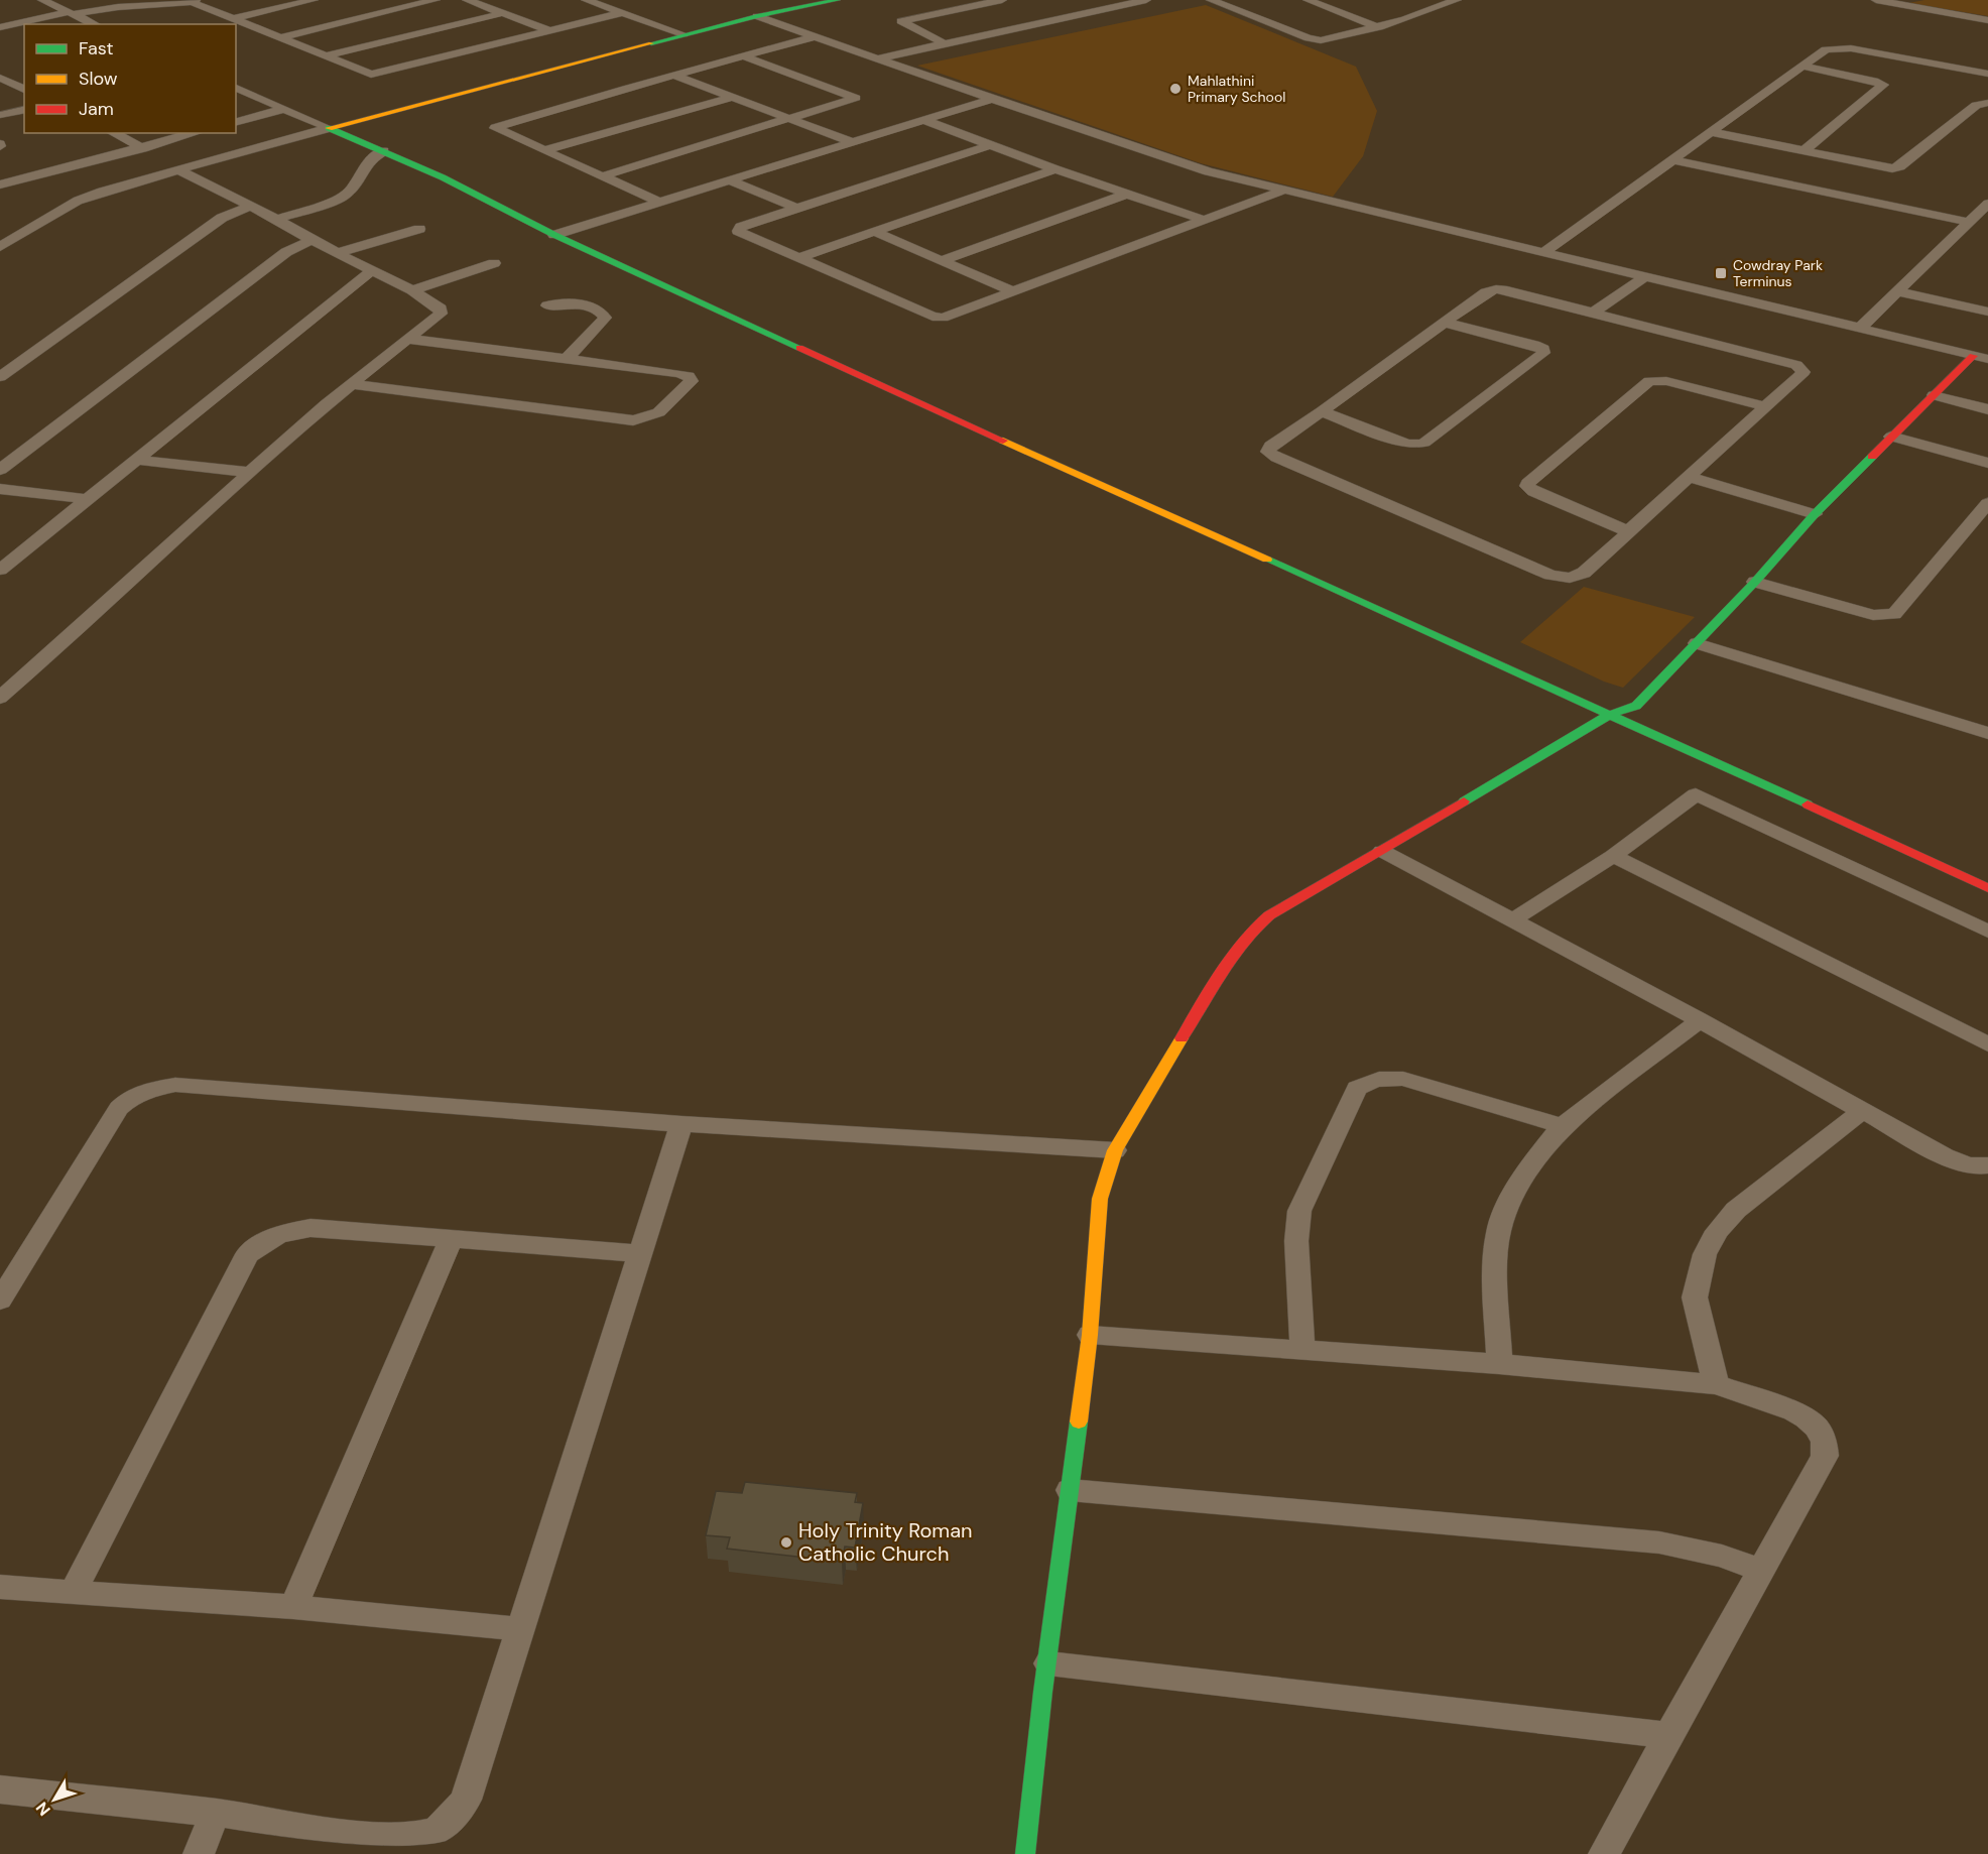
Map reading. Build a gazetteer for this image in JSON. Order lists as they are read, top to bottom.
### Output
{
  "places": {
    "other": ["Mahlathini Primary School", "Holy Trinity Roman Catholic Church"],
    "transit": ["Cowdray Park Terminus"]
  },
  "legend": ["Fast", "Slow", "Jam"],
  "north": "bottom left"
}
